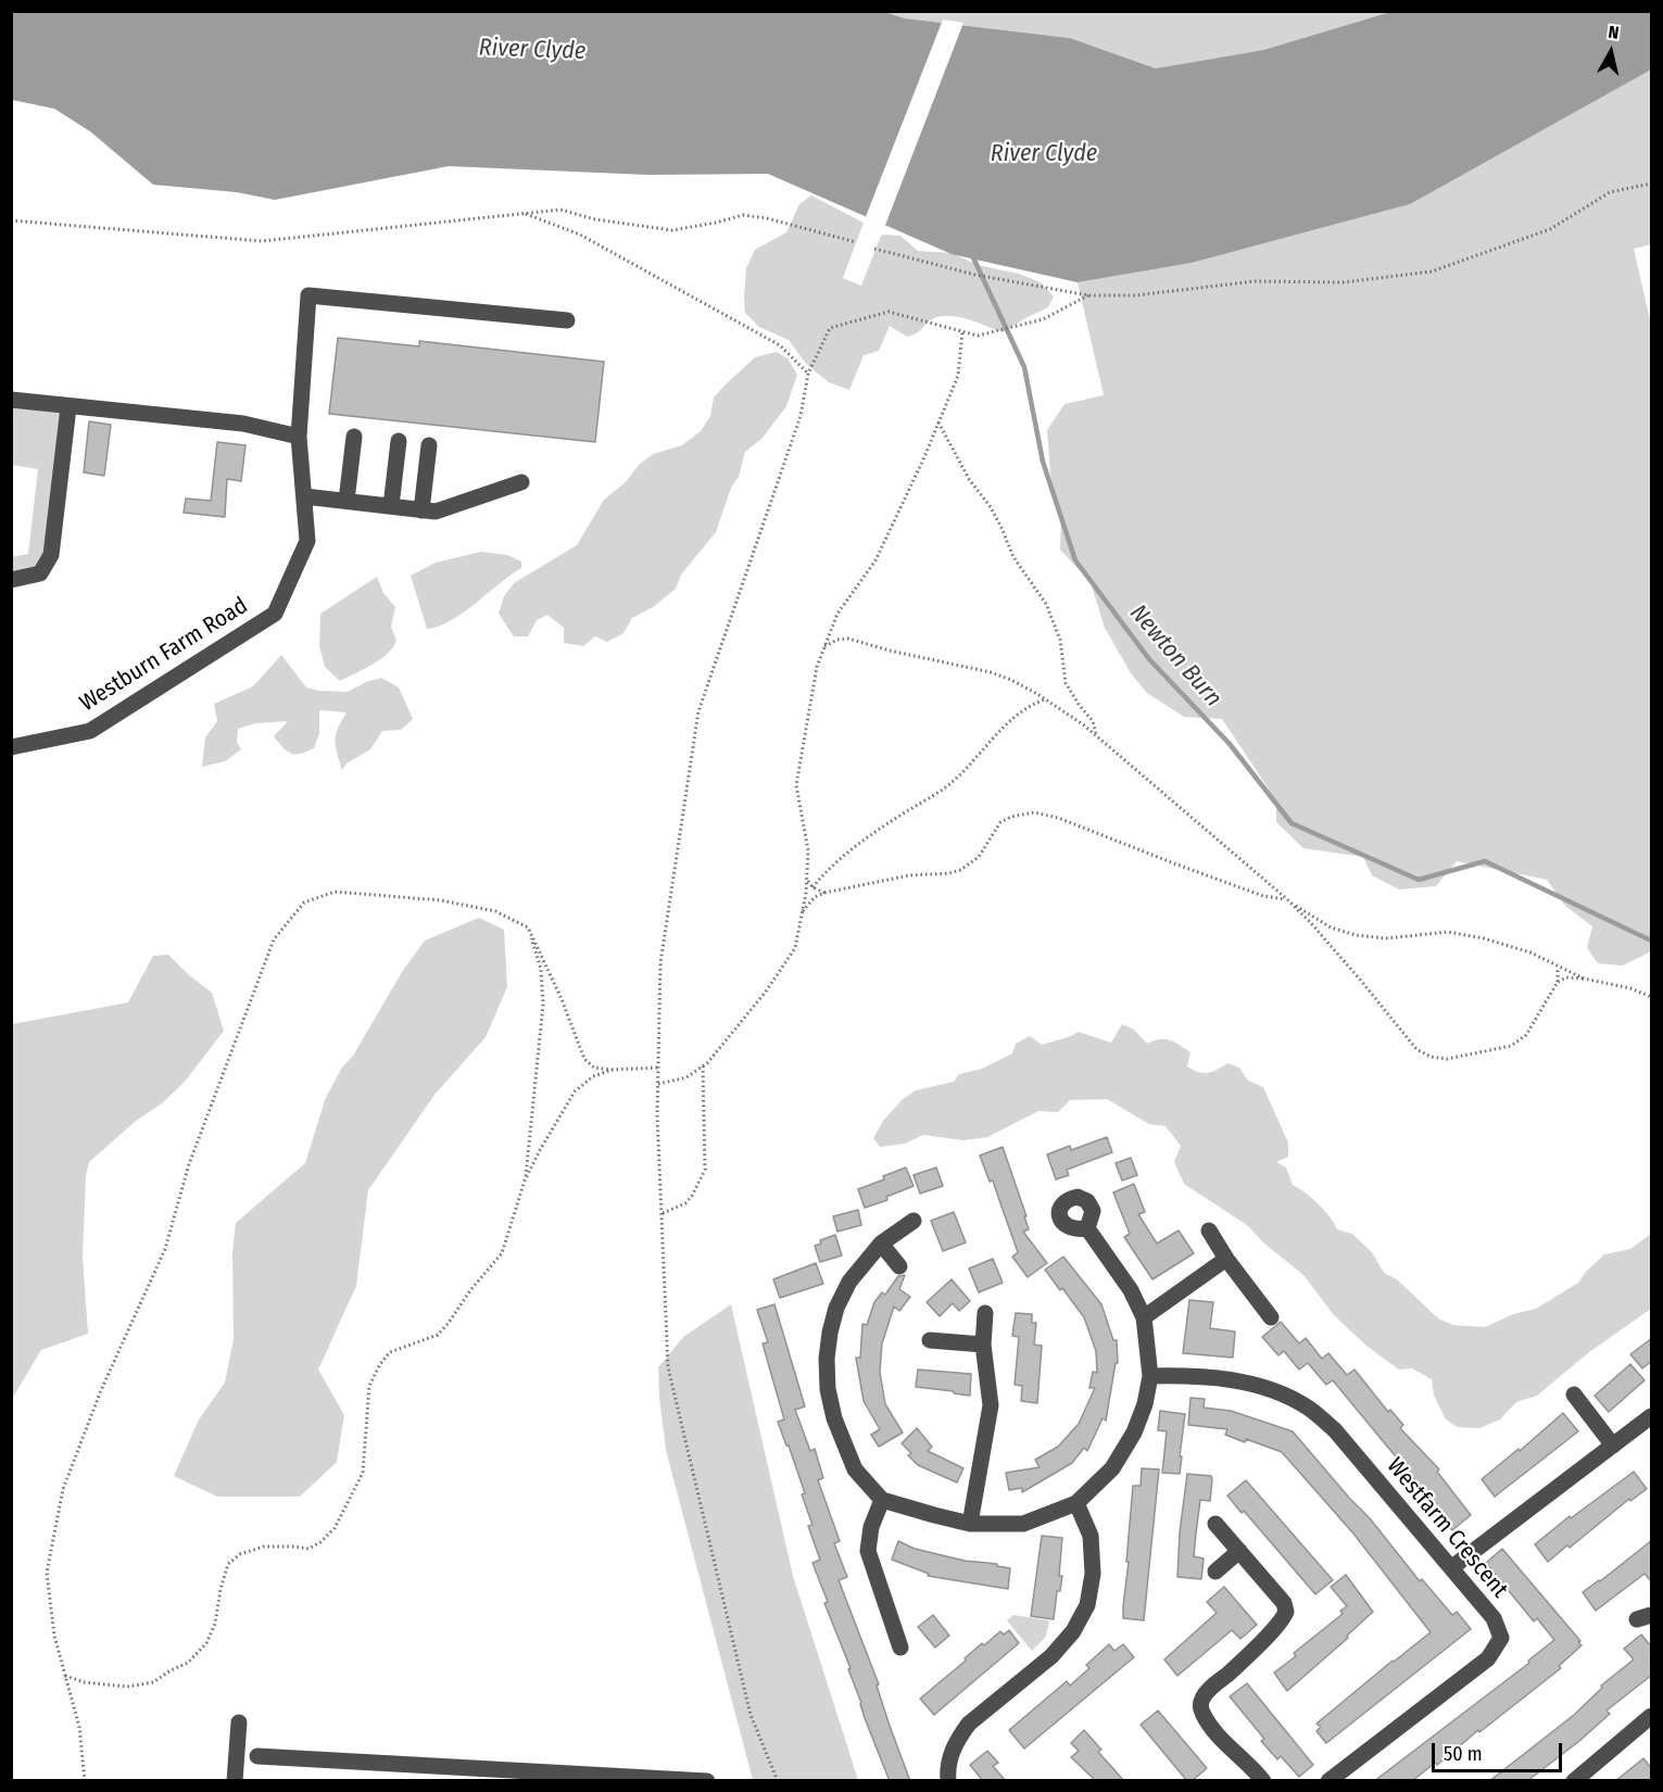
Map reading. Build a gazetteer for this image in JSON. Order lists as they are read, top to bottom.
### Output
{
  "streets": {
    "street": ["Westburn Farm Road", "Westfarm Crescent"]
  },
  "water": ["River Clyde", "Newton Burn"],
  "scale_bar": "50 m",
  "north": "top"
}
